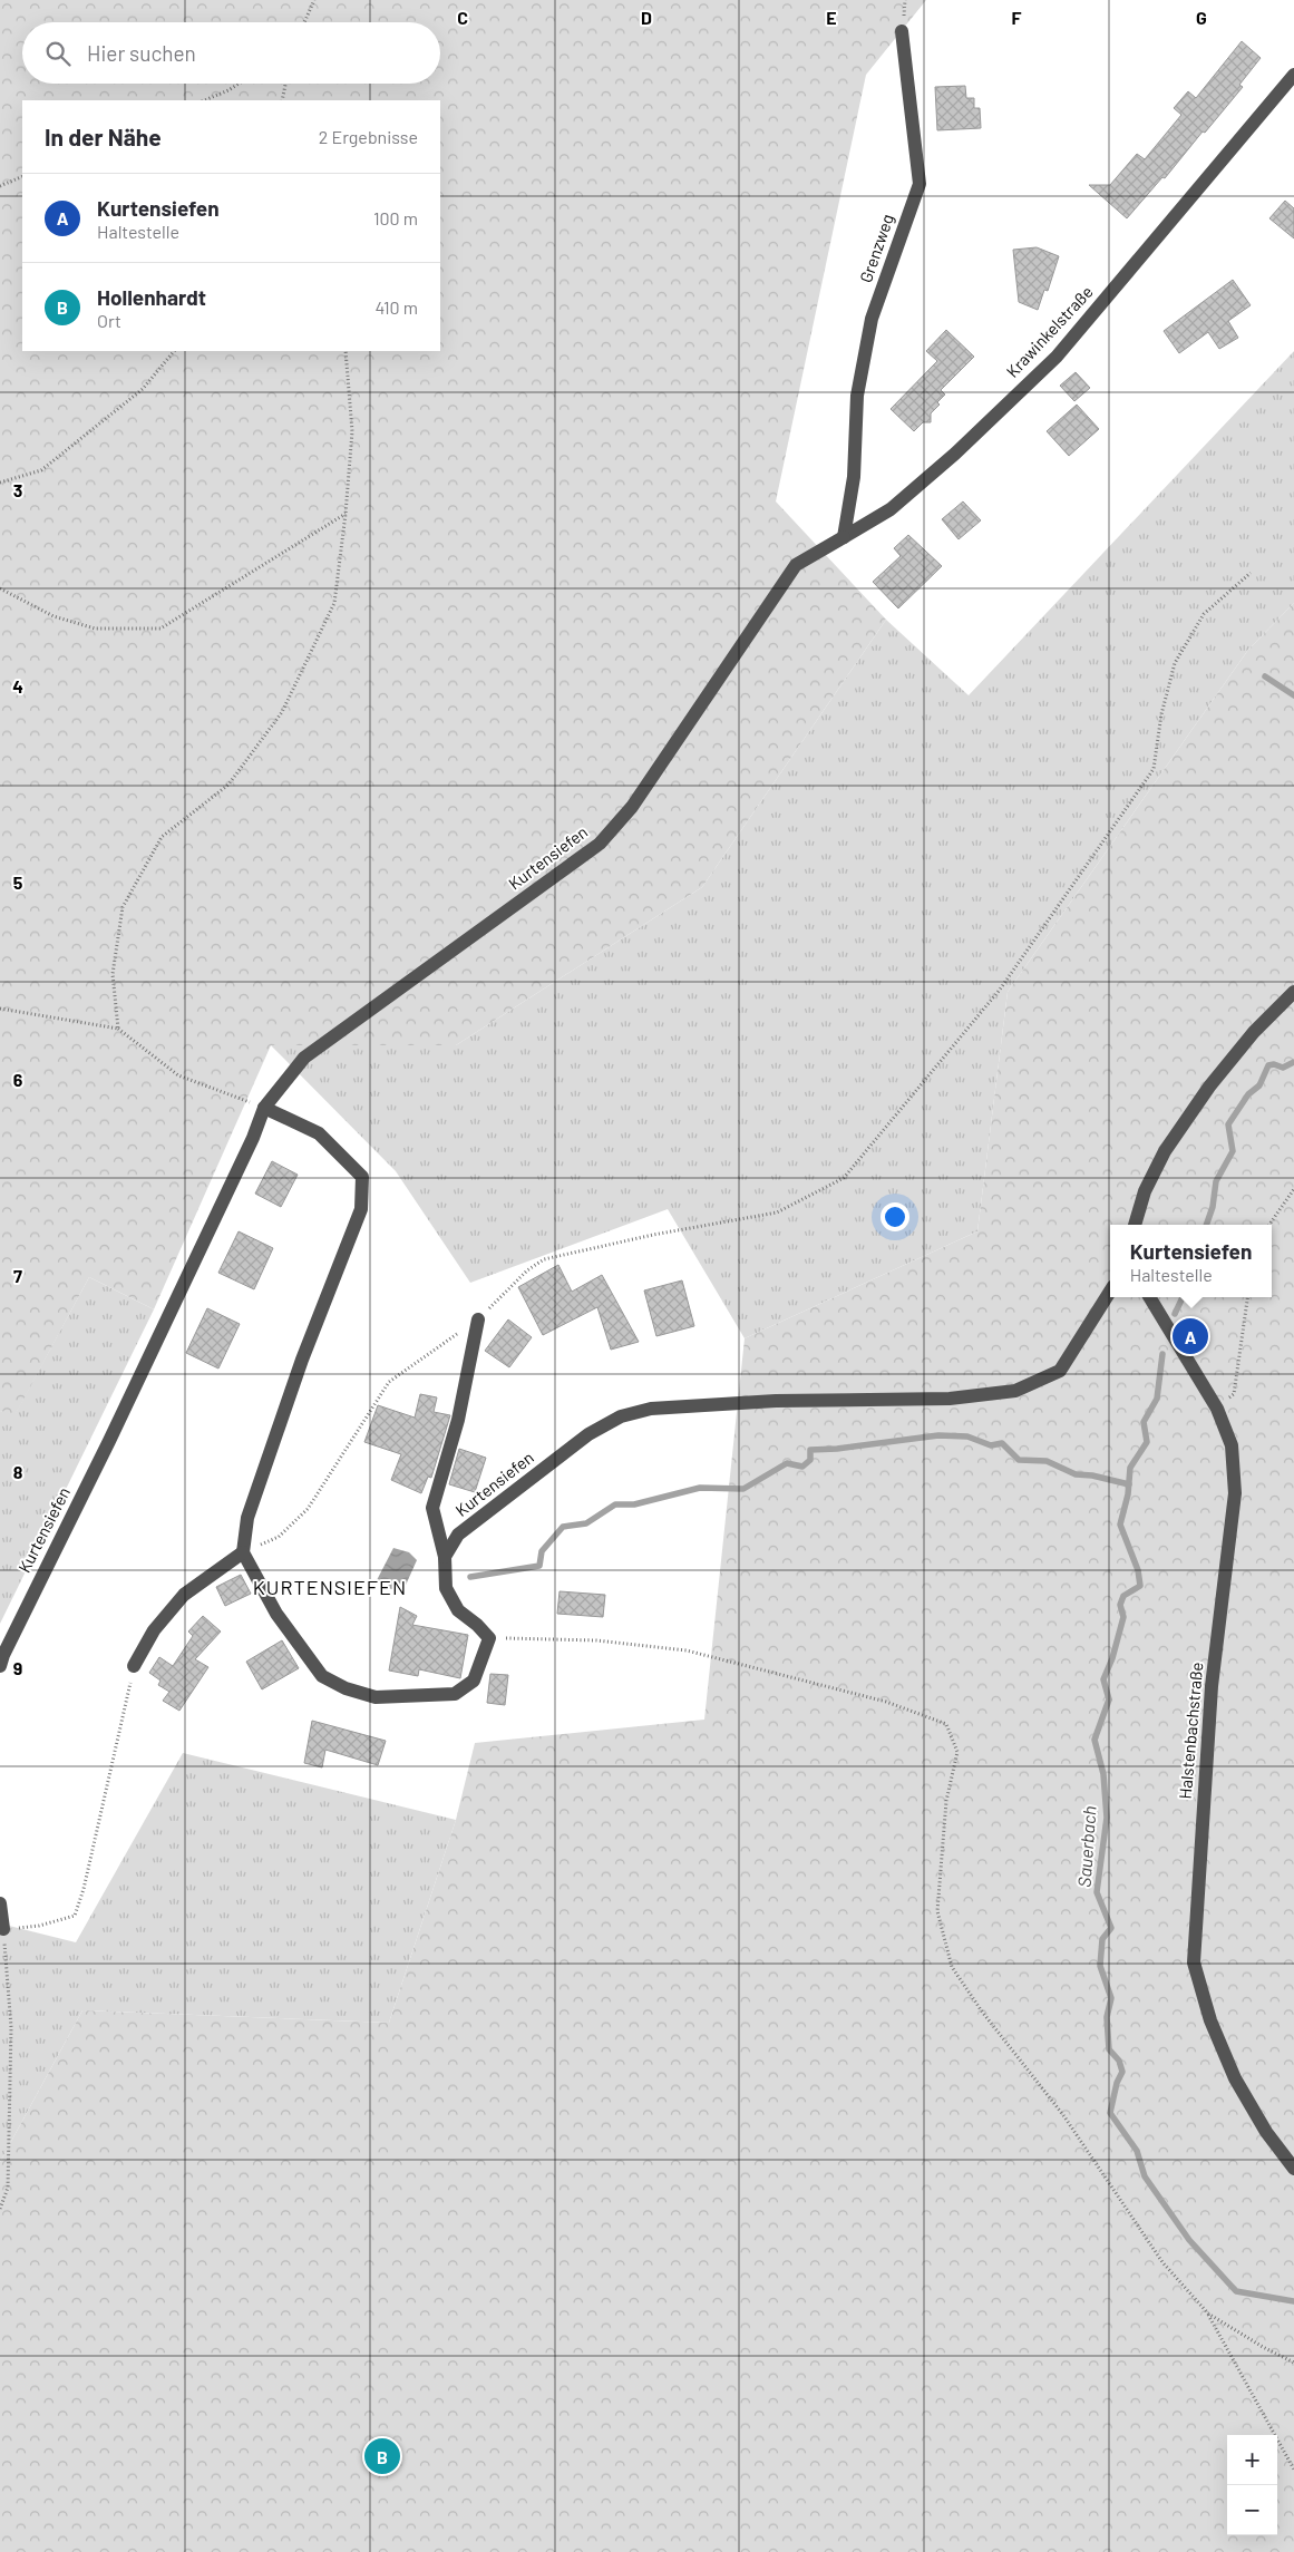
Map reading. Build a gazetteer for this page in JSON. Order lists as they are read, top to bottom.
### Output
{
  "streets": {
    "street": [
      "Grenzweg",
      "Krawinkelstraße",
      "Kurtensiefen",
      "Halstenbachstraße"
    ]
  },
  "crossings": [
    ["Grenzweg", "Krawinkelstraße"],
    ["Grenzweg", "Kurtensiefen"],
    ["Krawinkelstraße", "Kurtensiefen"]
  ],
  "districts": ["KURTENSIEFEN"],
  "water": ["Sauerbach"],
  "page": {
    "search": "Hier suchen",
    "heading": ["In der Nähe", "2 Ergebnisse"],
    "list": [
      {
        "mark": "A",
        "name": "Kurtensiefen",
        "note": "Haltestelle",
        "value": "100 m"
      },
      {
        "mark": "B",
        "name": "Hollenhardt",
        "note": "Ort",
        "value": "410 m"
      }
    ],
    "popup": ["Kurtensiefen", "Haltestelle"],
    "pins": ["A", "B"],
    "map_buttons": ["+", "−"]
  },
  "grid": {
    "columns": [
      "C",
      "D",
      "E",
      "F",
      "G"
    ],
    "rows": [
      "3",
      "4",
      "5",
      "6",
      "7",
      "8",
      "9"
    ]
  }
}
